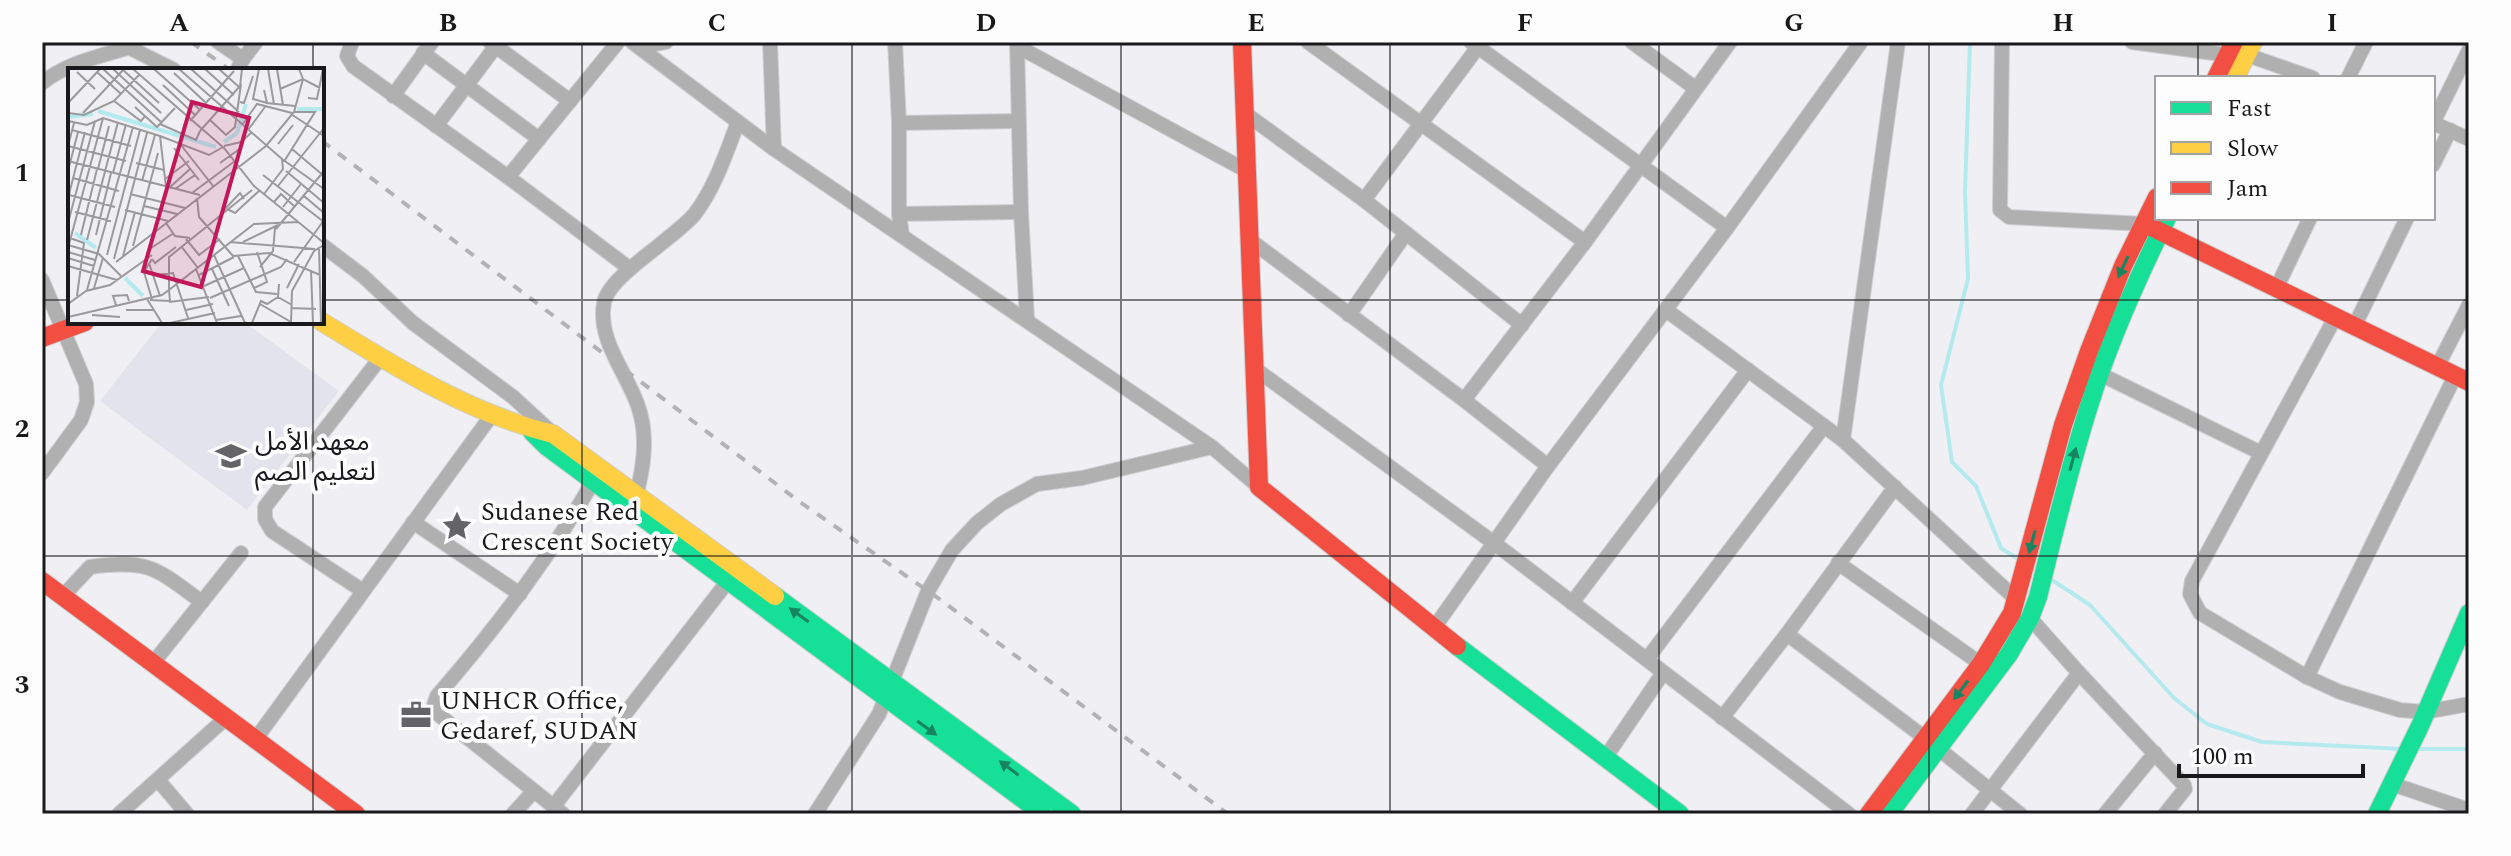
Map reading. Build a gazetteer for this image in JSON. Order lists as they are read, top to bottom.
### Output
{
  "places": {
    "school or university": ["معهد الأمل لتعليم الصم"],
    "place": ["Sudanese Red Crescent Society"],
    "office": ["UNHCR Office, Gedaref, SUDAN"]
  },
  "legend": ["Fast", "Slow", "Jam"],
  "scale_bar": "100 m",
  "grid": {
    "columns": [
      "A",
      "B",
      "C",
      "D",
      "E",
      "F",
      "G",
      "H",
      "I"
    ],
    "rows": ["1", "2", "3"]
  }
}
